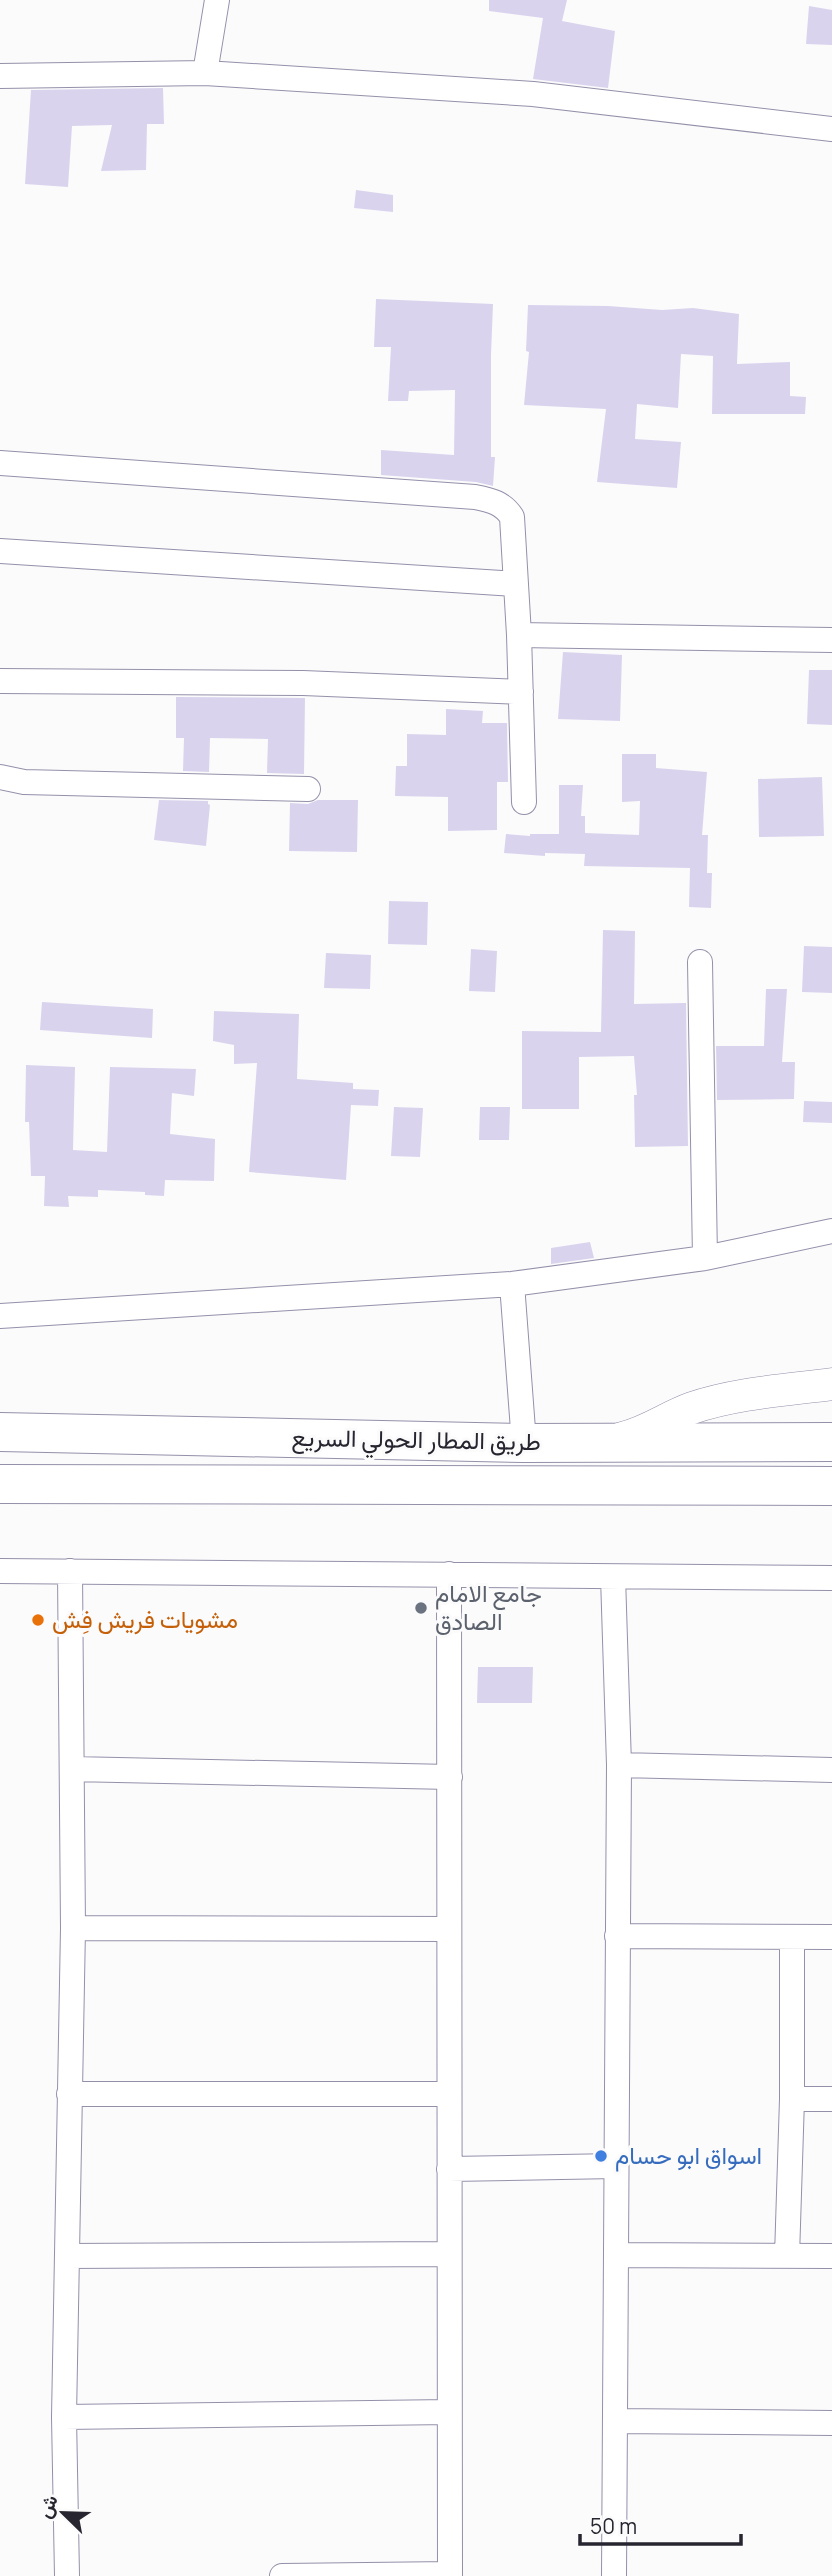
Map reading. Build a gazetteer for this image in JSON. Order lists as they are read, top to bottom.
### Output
{
  "streets": {
    "highway": ["طريق المطار الحولي السريع"]
  },
  "places": ["جامع الامام الصادق", "مشويات فريش فِش", "اسواق ابو حسام"],
  "scale_bar": "50 m",
  "north": "top left"
}
